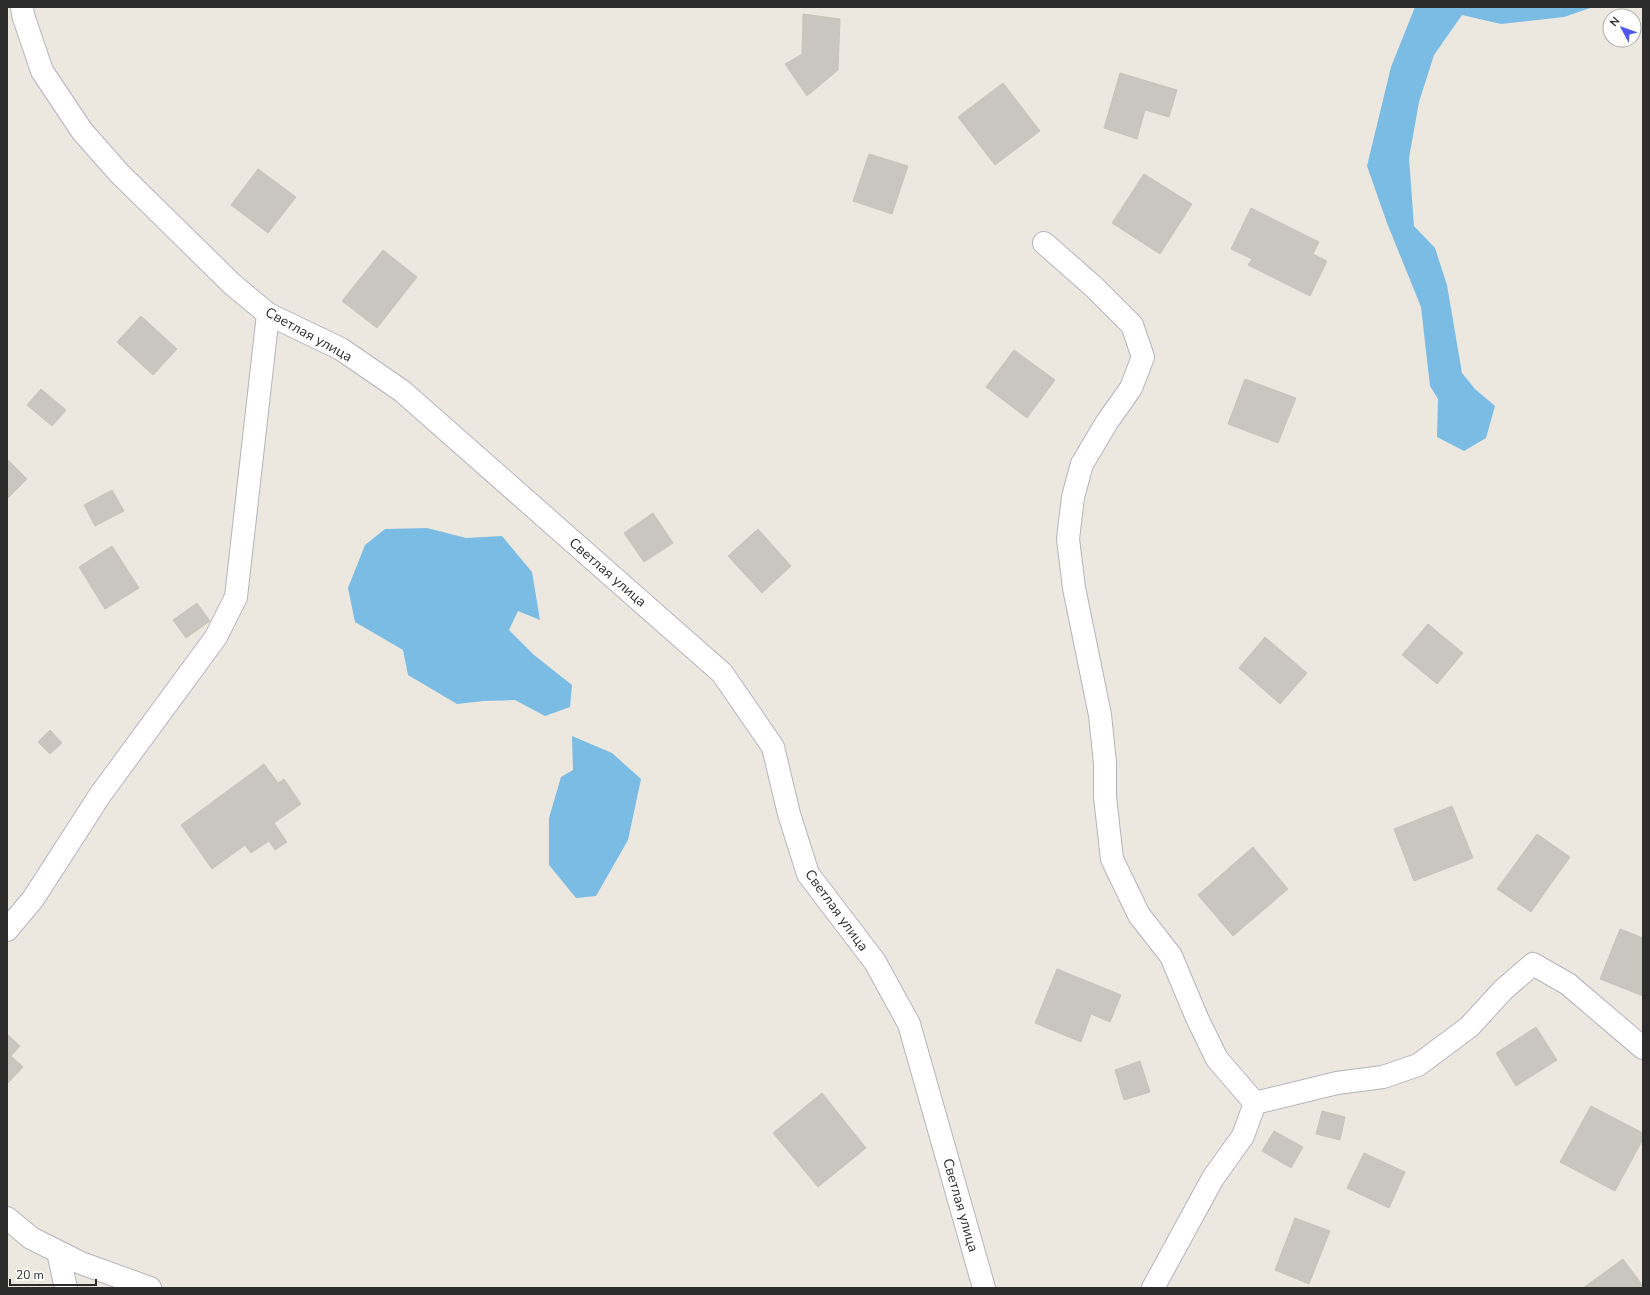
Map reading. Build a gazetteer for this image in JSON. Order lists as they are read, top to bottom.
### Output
{
  "streets": {
    "street": ["Светлая улица"]
  },
  "scale_bar": "20 m",
  "north": "top left"
}
